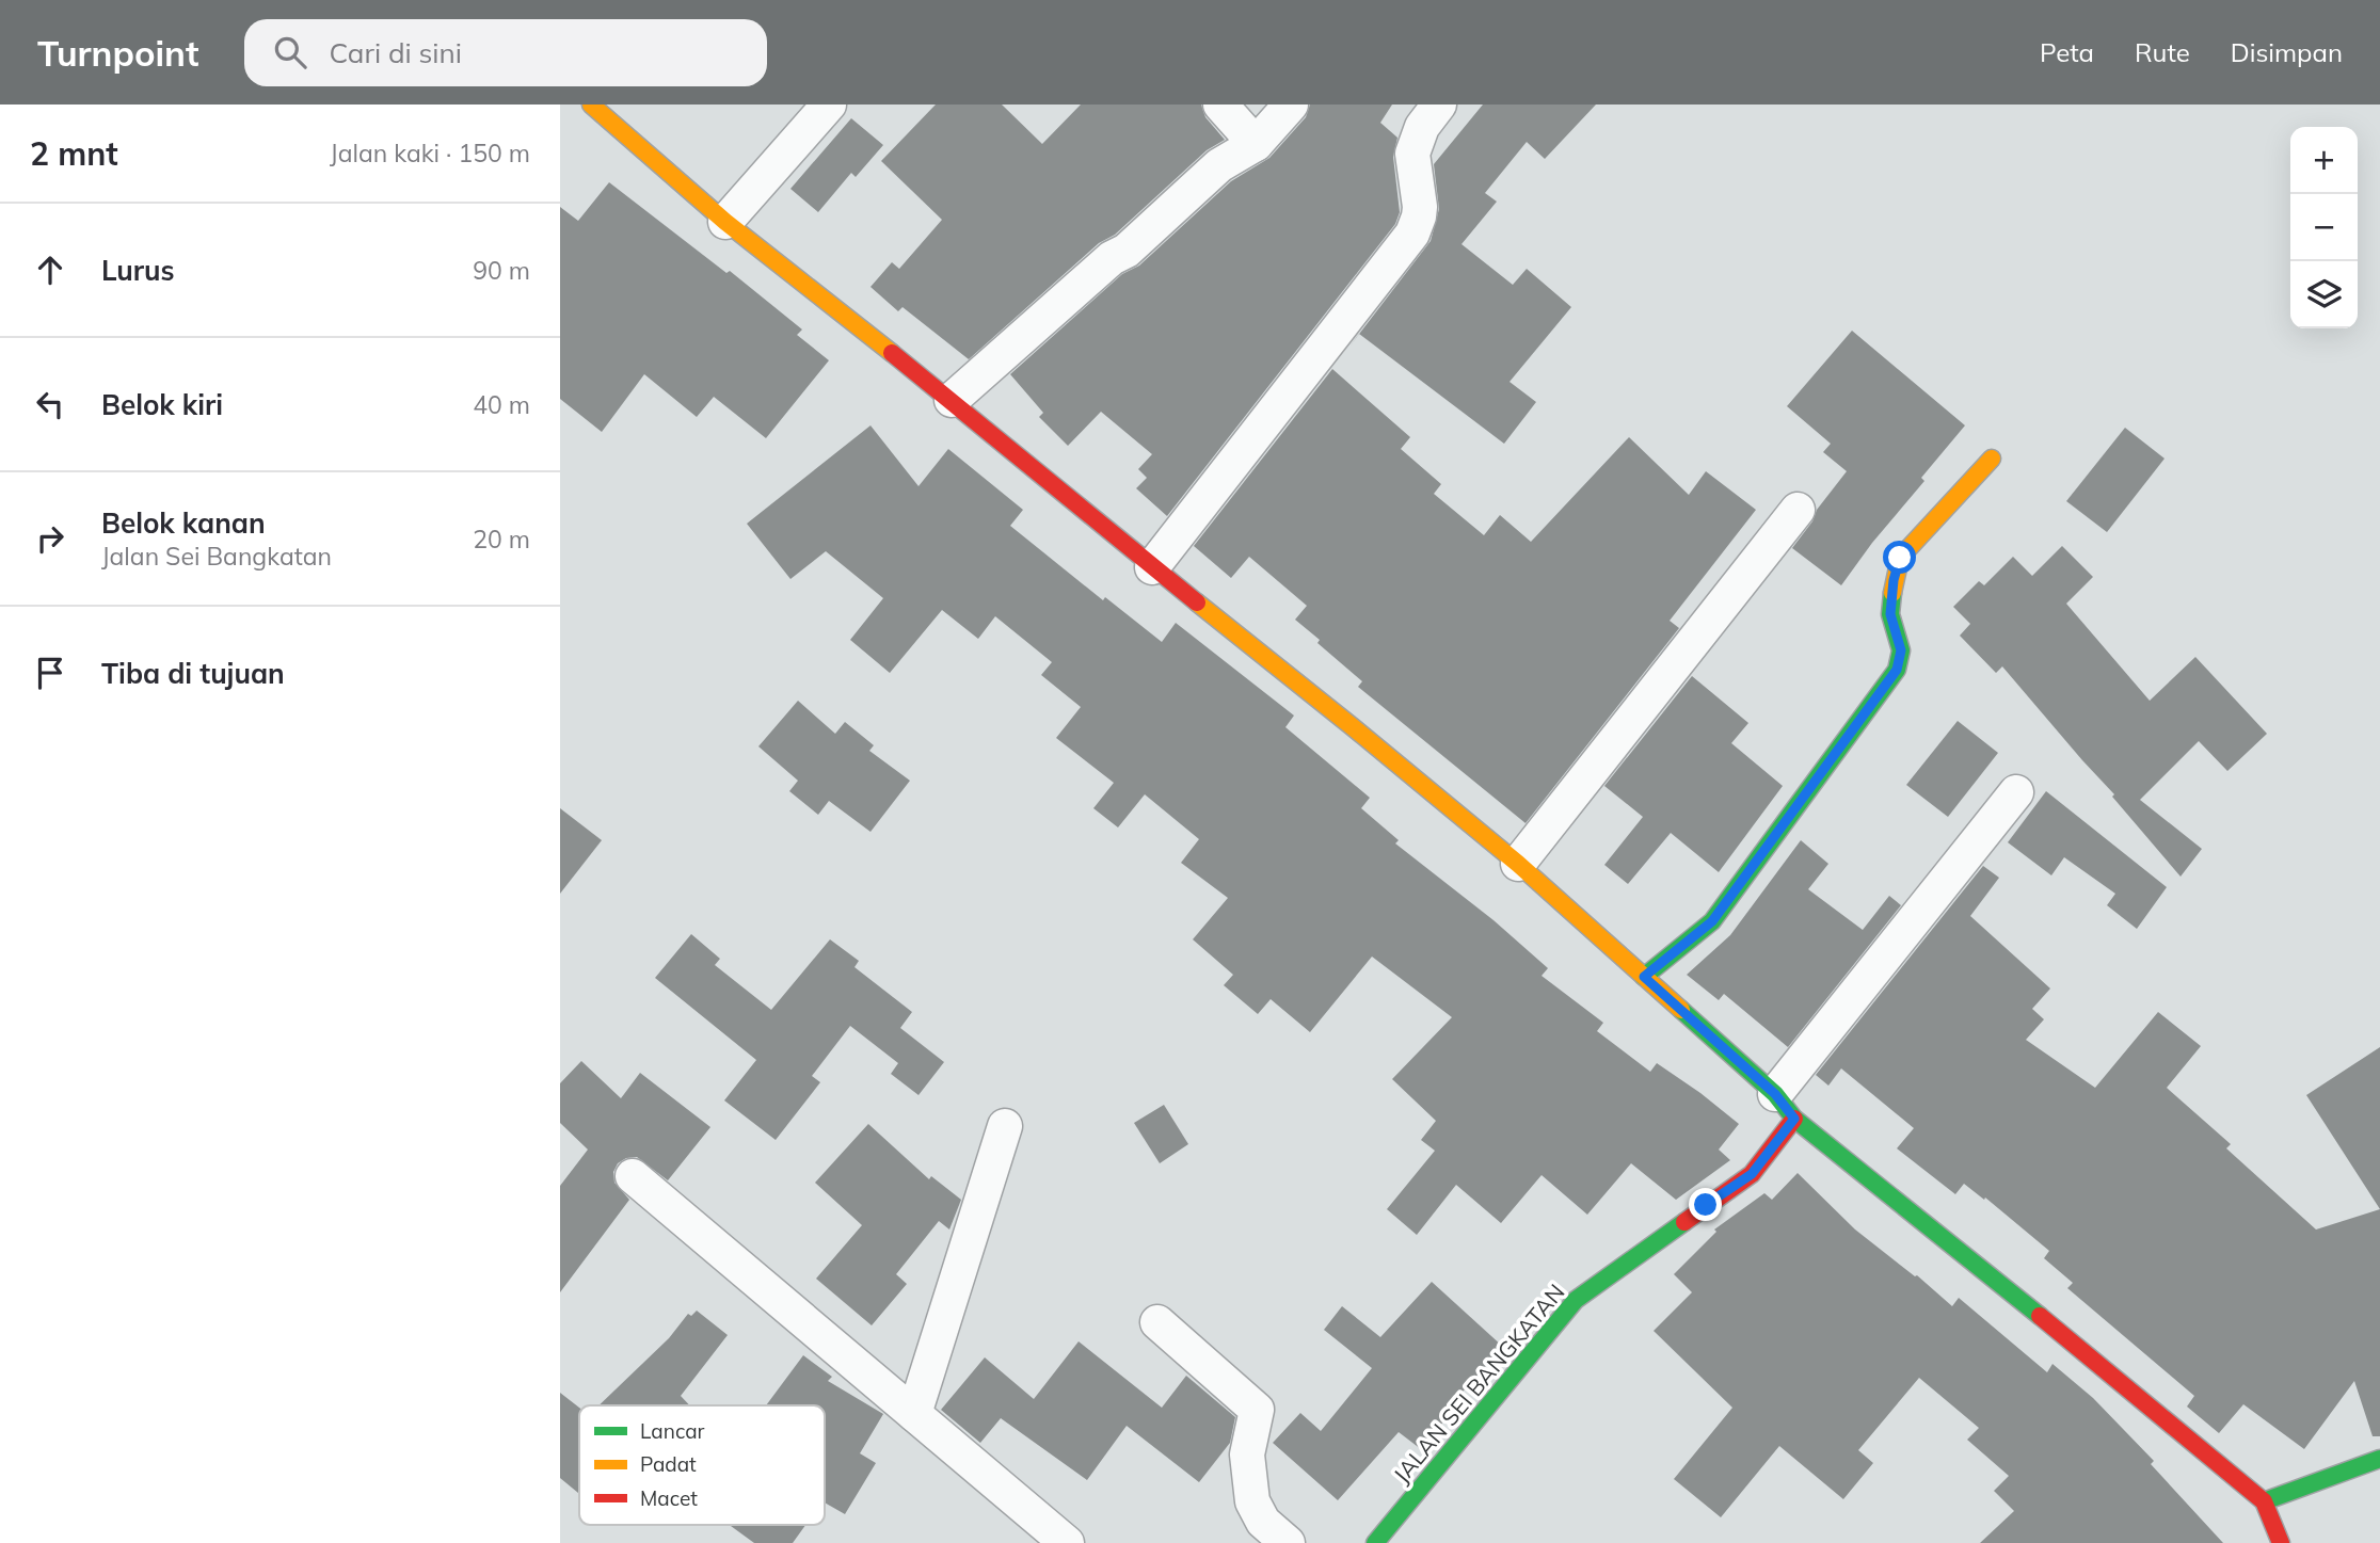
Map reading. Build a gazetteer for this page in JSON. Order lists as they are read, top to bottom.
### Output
{
  "streets": {
    "main road": ["JALAN SEI BANGKATAN"]
  },
  "legend": ["Lancar", "Padat", "Macet"],
  "page": {
    "header": "Turnpoint",
    "search": "Cari di sini",
    "nav": ["Peta", "Rute", "Disimpan"],
    "heading": ["2 mnt", "Jalan kaki · 150 m"],
    "map_buttons": ["+", "−"],
    "list": [
      ["Lurus", "90 m"],
      ["Belok kiri", "40 m"],
      ["Belok kanan", "Jalan Sei Bangkatan", "20 m"],
      "Tiba di tujuan"
    ]
  }
}
